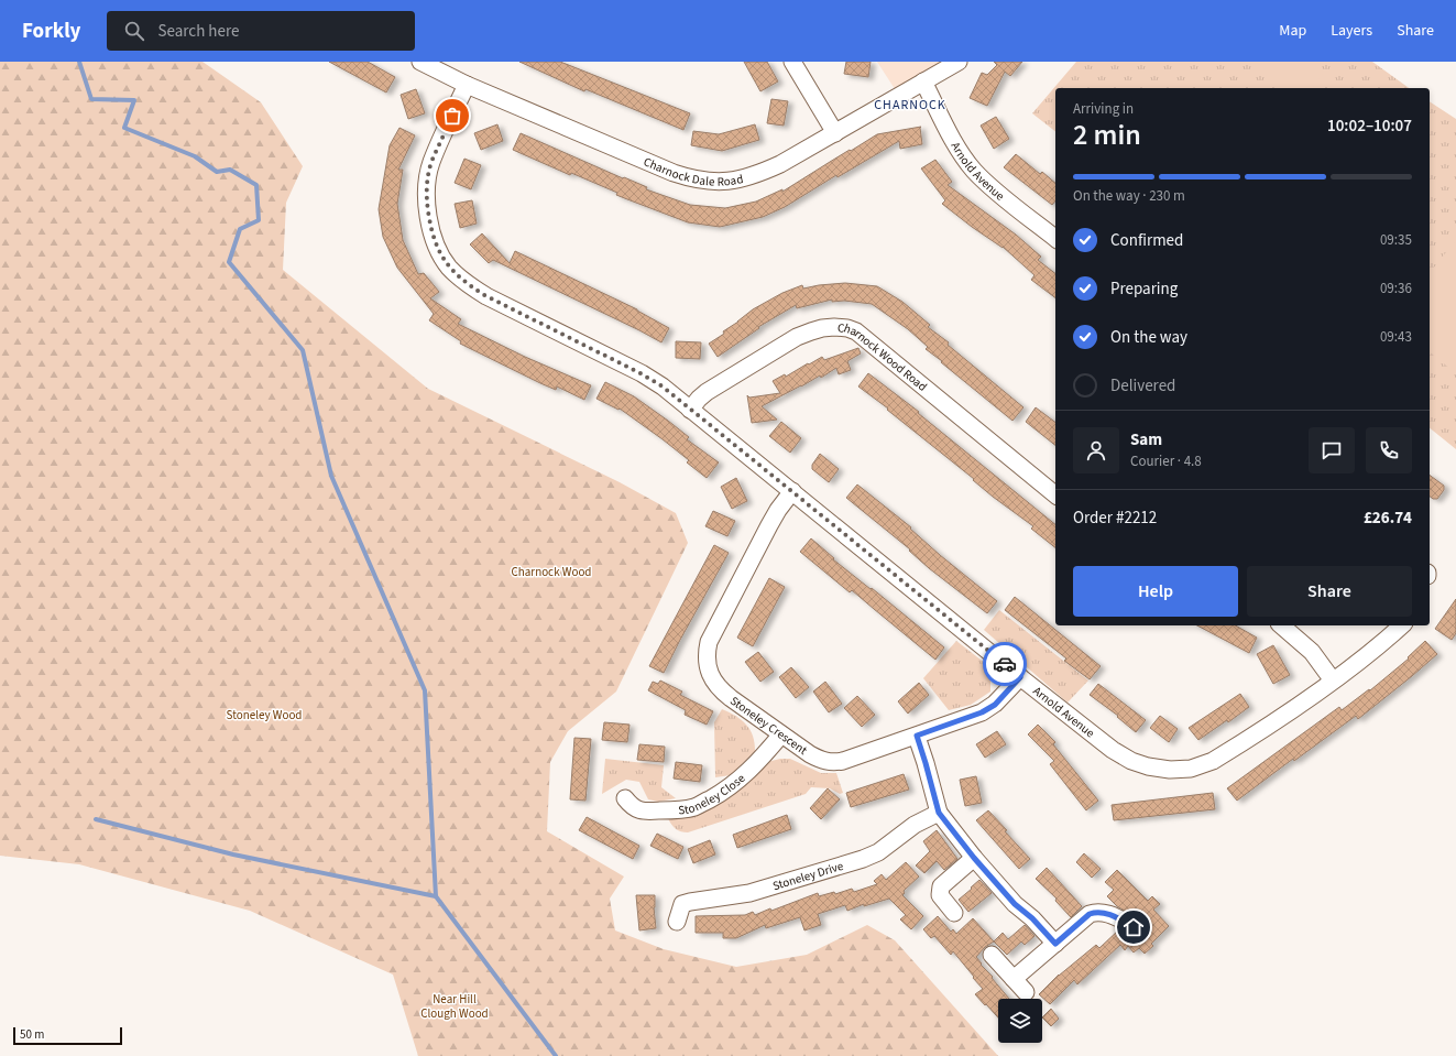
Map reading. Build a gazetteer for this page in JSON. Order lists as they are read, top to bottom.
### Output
{
  "streets": {
    "street": [
      "Charnock Dale Road",
      "Arnold Avenue",
      "Charnock Wood Road",
      "Stoneley Crescent",
      "Stoneley Close",
      "Stoneley Drive"
    ]
  },
  "crossings": [
    ["Charnock Dale Road", "Arnold Avenue"],
    ["Arnold Avenue", "Charnock Wood Road"],
    ["Arnold Avenue", "Stoneley Crescent"],
    ["Stoneley Crescent", "Stoneley Close"]
  ],
  "districts": ["CHARNOCK"],
  "parks": ["Charnock Wood", "Stoneley Wood", "Near Hill Clough Wood"],
  "scale_bar": "50 m",
  "page": {
    "header": "Forkly",
    "search": "Search here",
    "nav": ["Map", "Layers", "Share"],
    "heading": ["2 min", "Arriving in", "10:02–10:07"],
    "panel": [
      "Sam",
      "Courier · 4.8",
      "Order #2212",
      "£26.74"
    ],
    "bar": "On the way · 230 m",
    "list": [
      ["Confirmed", "09:35"],
      ["Preparing", "09:36"],
      ["On the way", "09:43"],
      "Delivered"
    ],
    "buttons": ["Help", "Share"],
    "scale": "50 m"
  }
}
